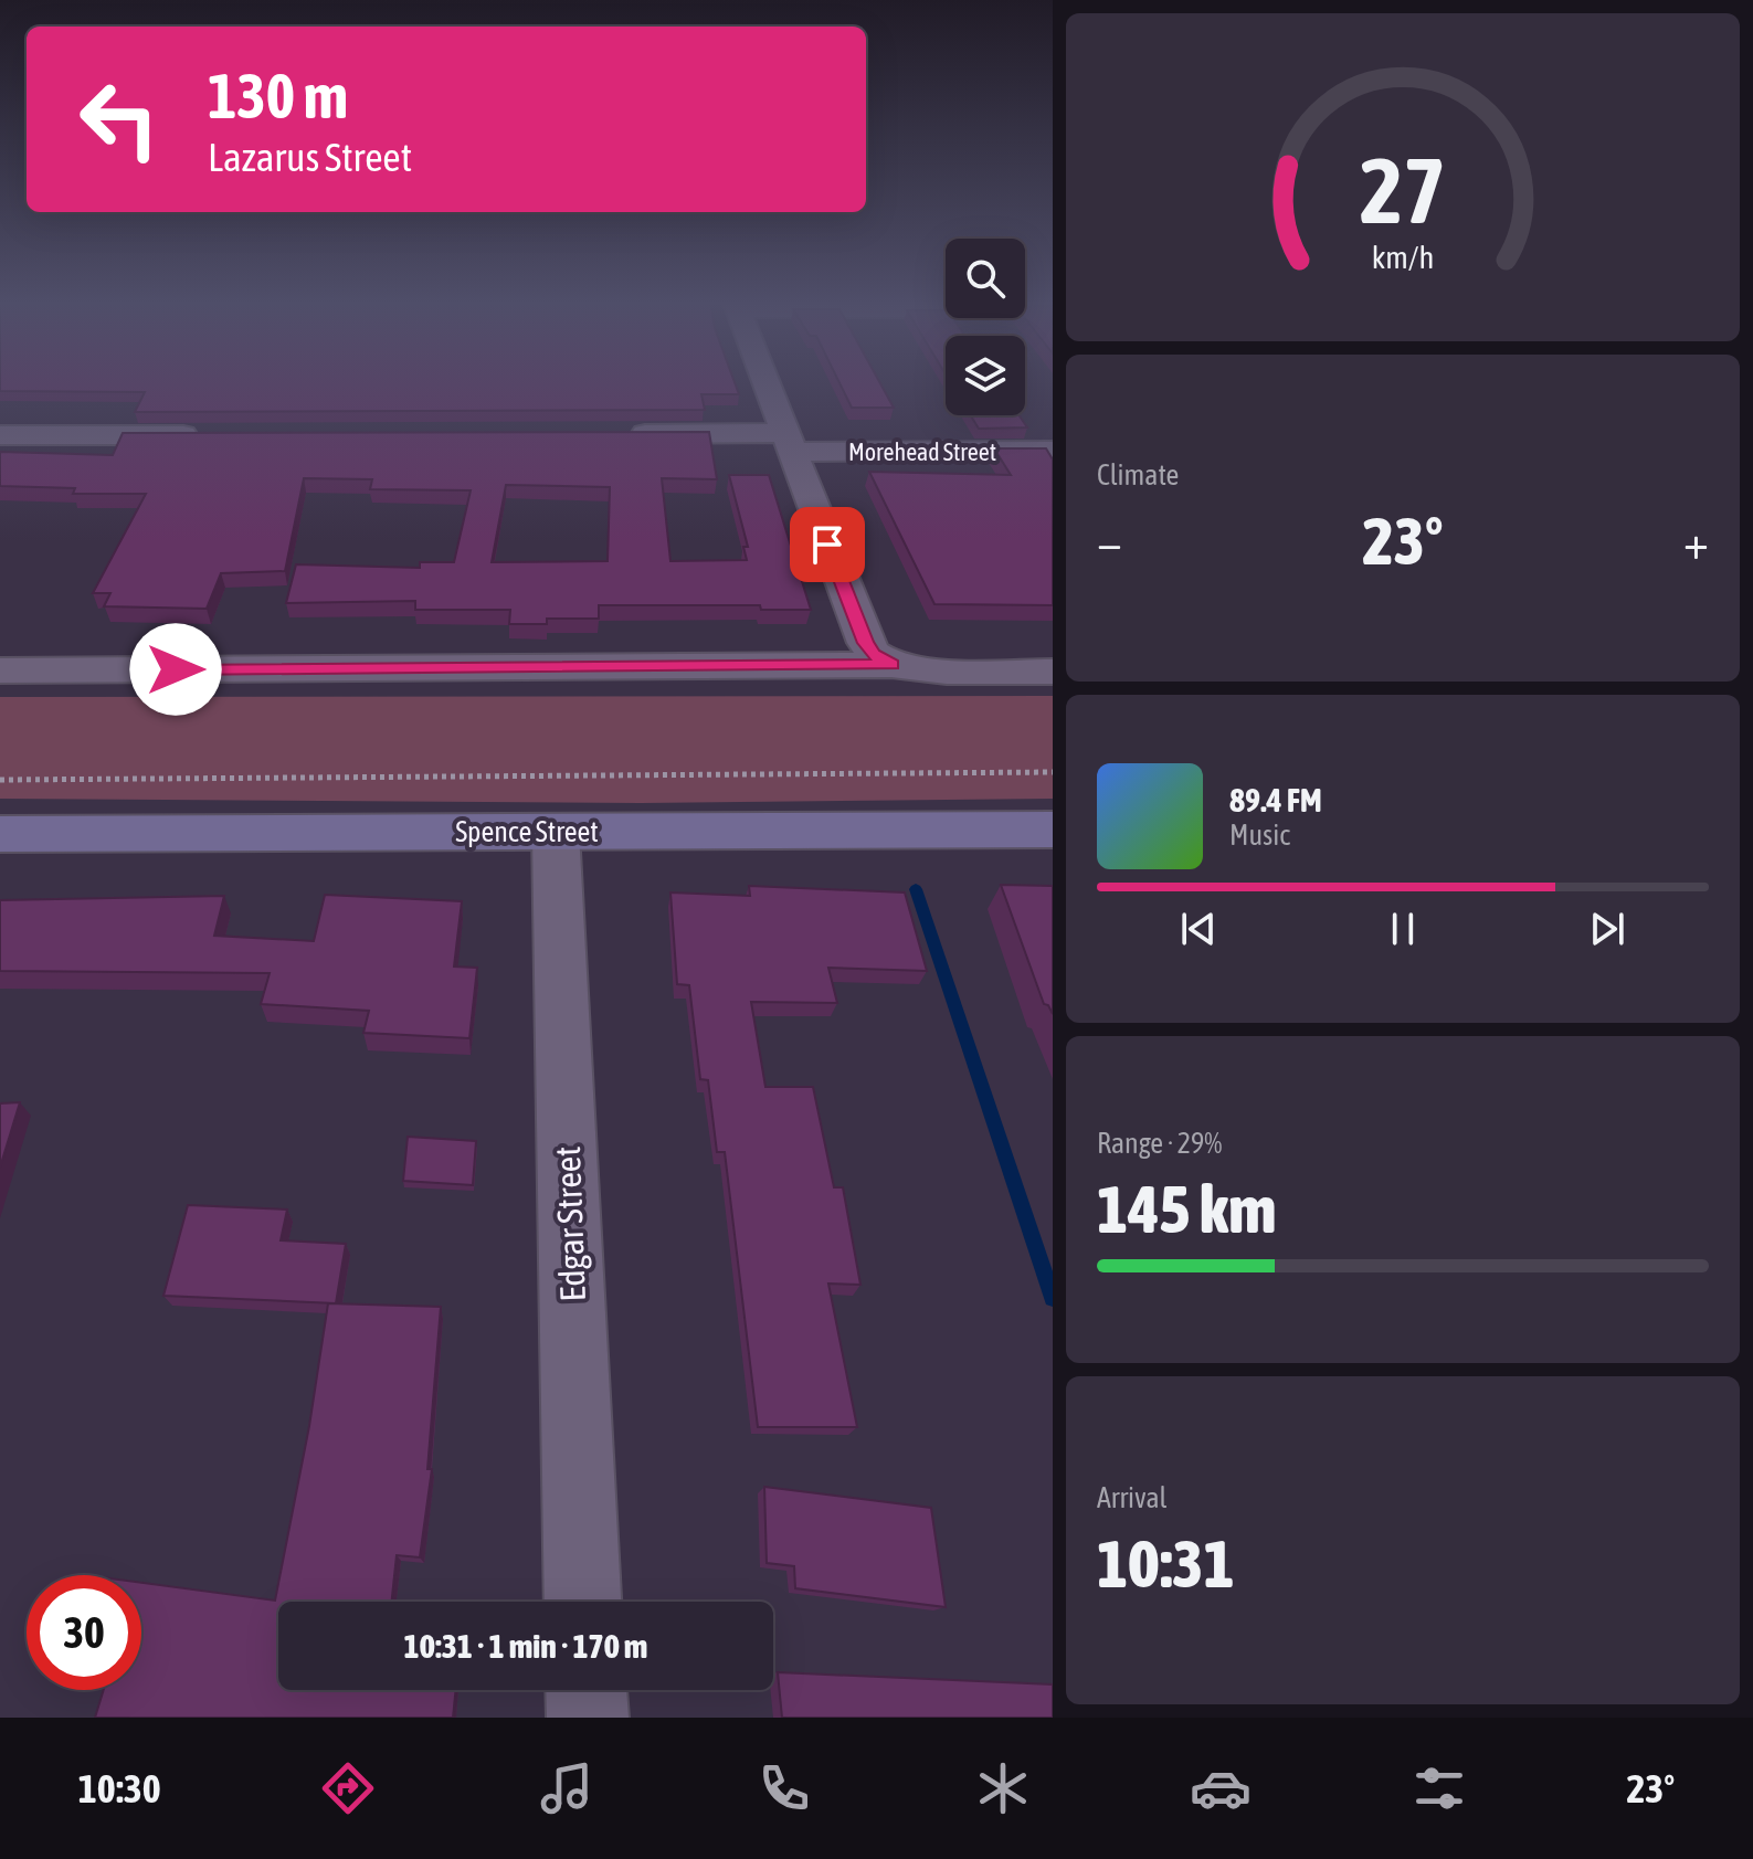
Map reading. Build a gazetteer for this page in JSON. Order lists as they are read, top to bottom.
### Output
{
  "streets": {
    "street": ["Morehead Street", "Spence Street", "Edgar Street"]
  },
  "crossings": [
    ["Spence Street", "Edgar Street"]
  ],
  "page": {
    "turn": ["130 m", "Lazarus Street"],
    "tile": [
      "Climate",
      ["Range · 29%", "145 km"],
      ["Arrival", "10:31"]
    ],
    "heat": ["−", "23°", "+"],
    "song": ["89.4 FM", "Music"],
    "limit": "30",
    "trip": "10:31 · 1 min · 170 m",
    "tabs": ["10:30", "23°"],
    "gauge": ["27", "km/h"]
  }
}
